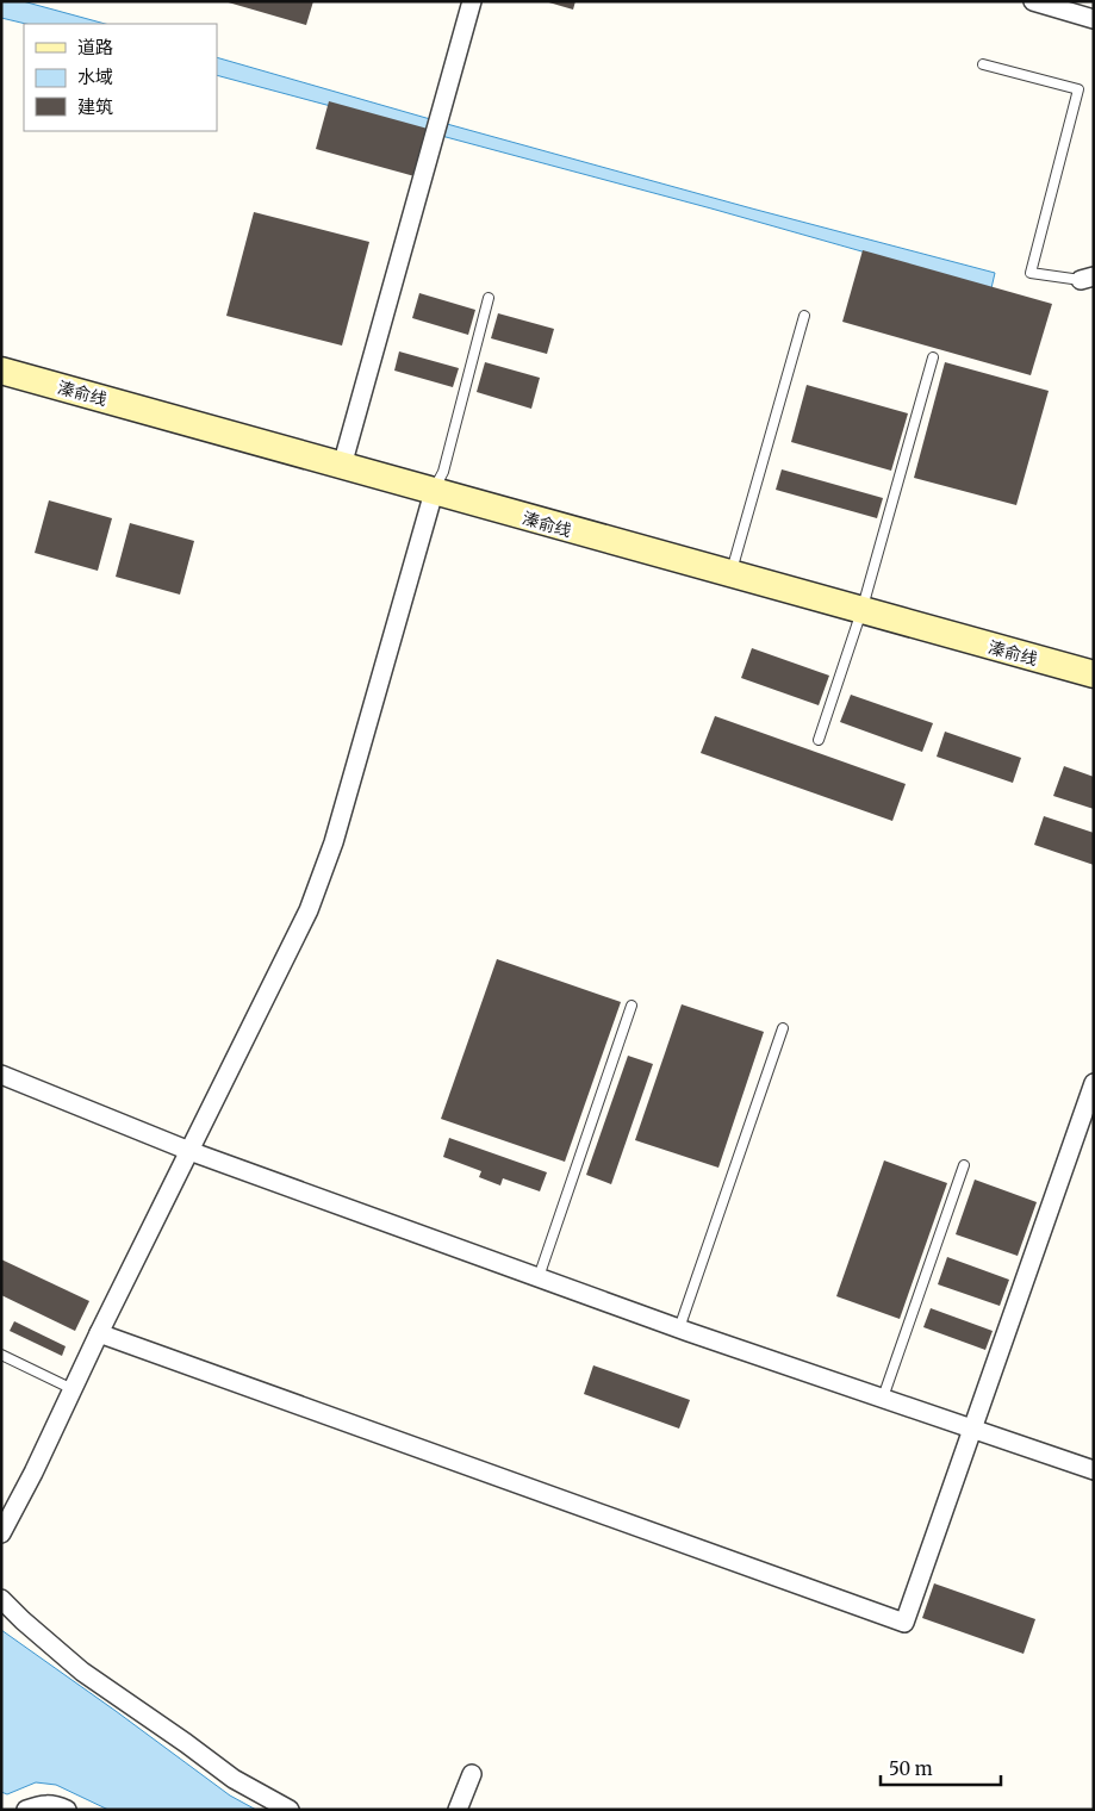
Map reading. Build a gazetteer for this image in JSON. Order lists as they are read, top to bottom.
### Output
{
  "streets": {
    "main road": ["溱俞线"]
  },
  "legend": ["道路", "水域", "建筑"],
  "scale_bar": "50 m"
}
